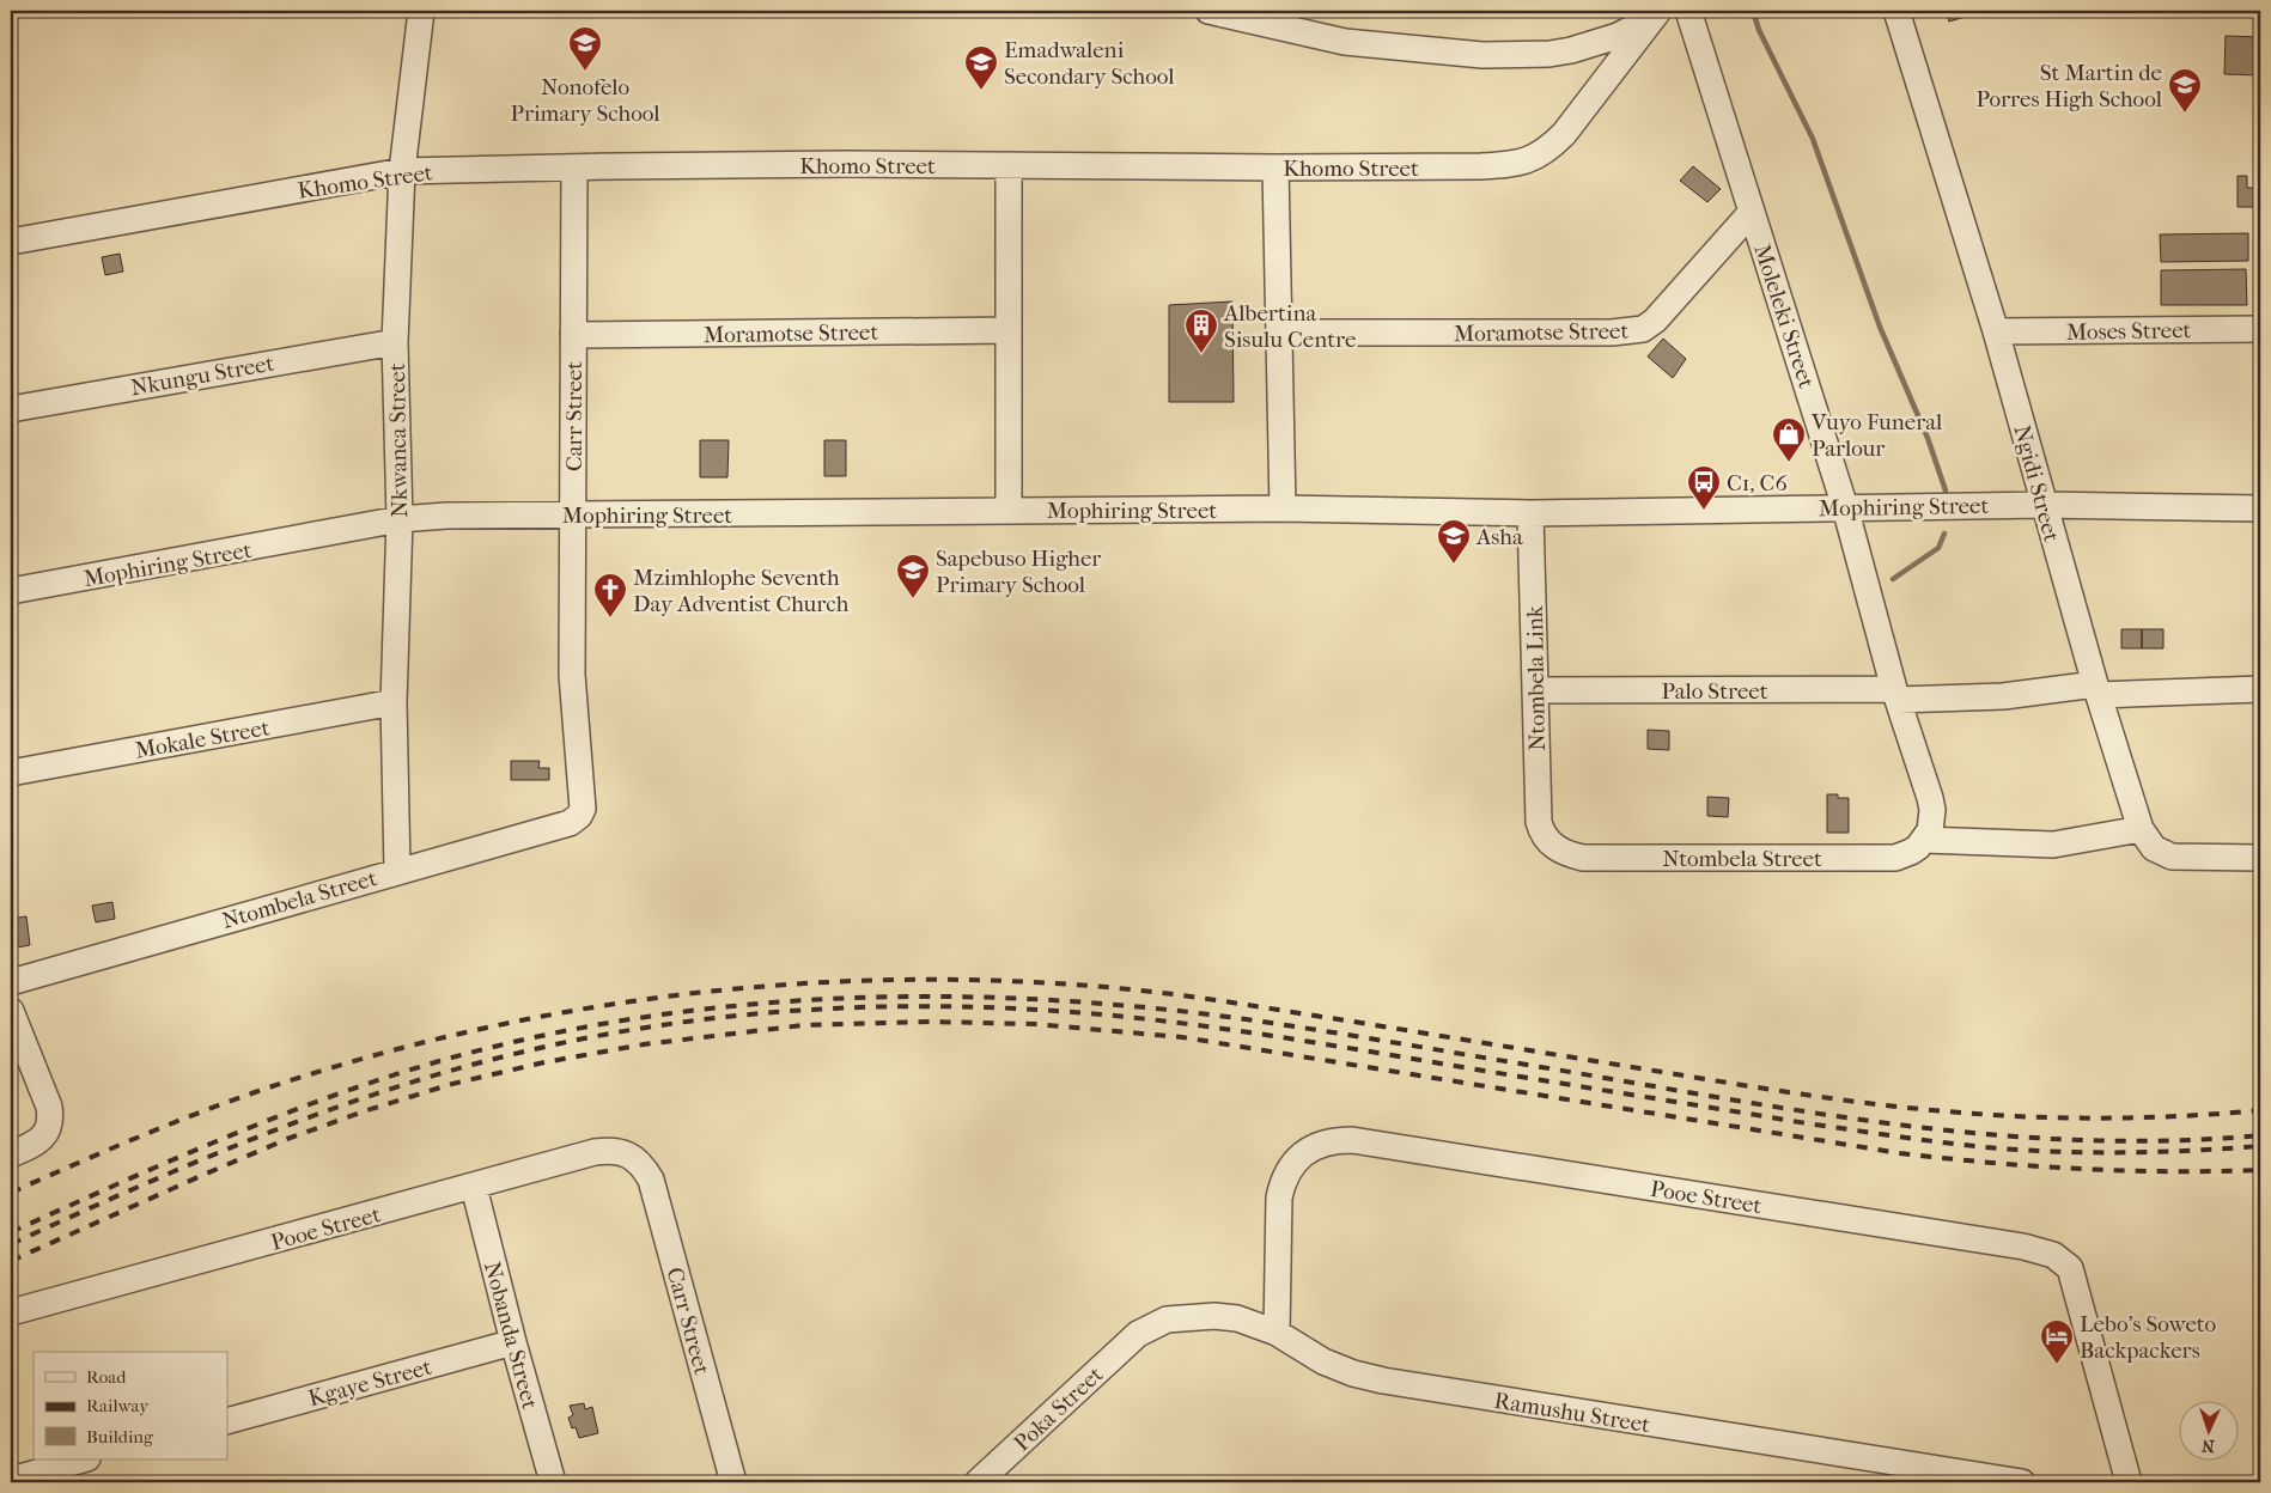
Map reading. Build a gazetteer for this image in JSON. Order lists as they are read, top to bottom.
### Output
{
  "streets": {
    "street": [
      "Khomo Street",
      "Moleleki Street",
      "Moses Street",
      "Moramotse Street",
      "Nkungu Street",
      "Carr Street",
      "Nkwanca Street",
      "Ngidi Street",
      "Mophiring Street",
      "Ntombela Link",
      "Palo Street",
      "Mokale Street",
      "Ntombela Street",
      "Pooe Street",
      "Nobanda Street",
      "Kgaye Street",
      "Poka Street",
      "Ramushu Street"
    ]
  },
  "crossings": [
    ["Khomo Street", "Carr Street"],
    ["Khomo Street", "Nkwanca Street"],
    ["Moleleki Street", "Moramotse Street"],
    ["Moleleki Street", "Mophiring Street"],
    ["Moleleki Street", "Palo Street"],
    ["Moleleki Street", "Ntombela Street"],
    ["Moses Street", "Ngidi Street"],
    ["Moramotse Street", "Carr Street"],
    ["Nkungu Street", "Nkwanca Street"],
    ["Carr Street", "Mophiring Street"],
    ["Carr Street", "Ntombela Street"],
    ["Carr Street", "Pooe Street"],
    ["Nkwanca Street", "Mophiring Street"],
    ["Nkwanca Street", "Mokale Street"],
    ["Nkwanca Street", "Ntombela Street"],
    ["Ngidi Street", "Mophiring Street"],
    ["Ngidi Street", "Palo Street"],
    ["Mophiring Street", "Ntombela Link"],
    ["Ntombela Link", "Palo Street"],
    ["Ntombela Link", "Ntombela Street"],
    ["Pooe Street", "Nobanda Street"],
    ["Pooe Street", "Ramushu Street"],
    ["Nobanda Street", "Kgaye Street"],
    ["Poka Street", "Ramushu Street"]
  ],
  "places": {
    "school or university": [
      "Nonofelo Primary School",
      "Emadwaleni Secondary School",
      "St Martin de Porres High School",
      "Asha",
      "Sapebuso Higher Primary School"
    ],
    "building": ["Albertina Sisulu Centre"],
    "shop": ["Vuyo Funeral Parlour"],
    "bus stop": ["C1, C6"],
    "church": ["Mzimhlophe Seventh Day Adventist Church"],
    "hotel": ["Lebo's Soweto Backpackers"]
  },
  "legend": ["Road", "Railway", "Building"],
  "north": "bottom"
}
